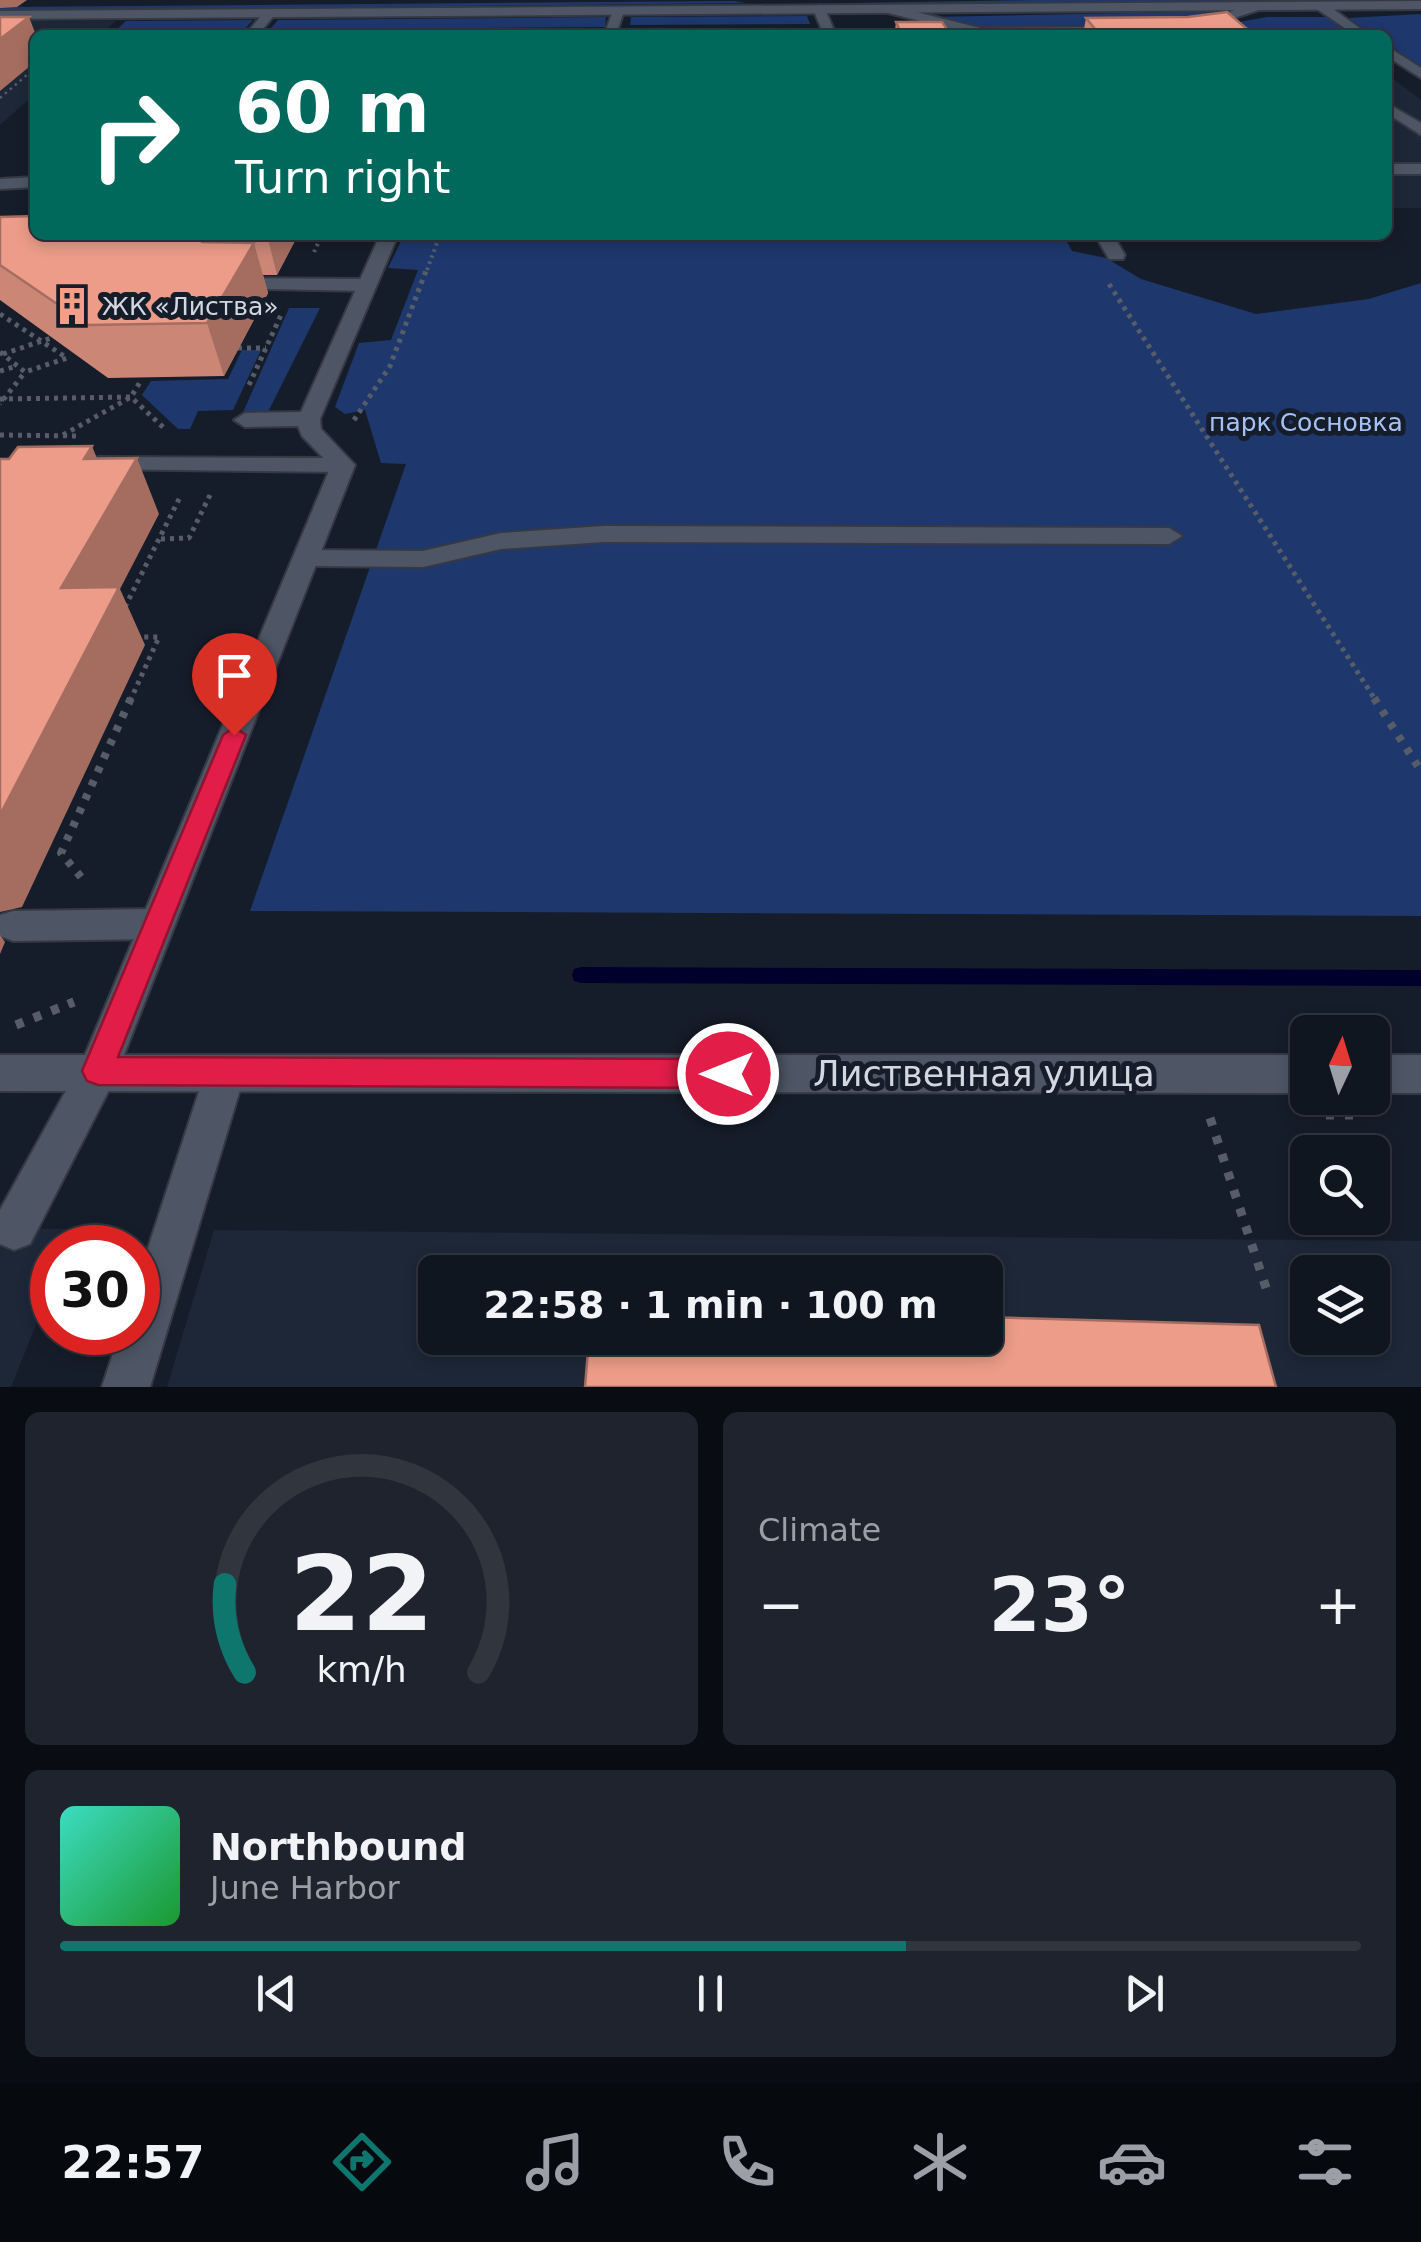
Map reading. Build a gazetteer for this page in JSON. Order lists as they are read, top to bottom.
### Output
{
  "streets": {
    "main road": ["Лиственная улица"]
  },
  "parks": ["парк Сосновка"],
  "places": {
    "building": ["ЖК «Листва»"]
  },
  "north": "top",
  "page": {
    "turn": ["60 m", "Turn right"],
    "limit": "30",
    "trip": "22:58 · 1 min · 100 m",
    "tile": "Climate",
    "heat": ["−", "23°", "+"],
    "song": ["Northbound", "June Harbor"],
    "tabs": "22:57",
    "gauge": ["22", "km/h"]
  }
}
